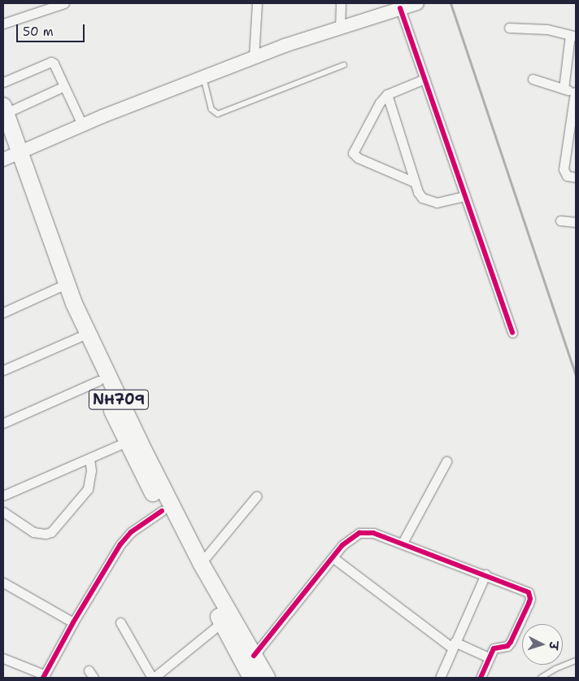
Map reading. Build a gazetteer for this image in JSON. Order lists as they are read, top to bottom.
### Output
{
  "streets": {
    "highway": ["NH709"]
  },
  "scale_bar": "50 m",
  "north": "right"
}
